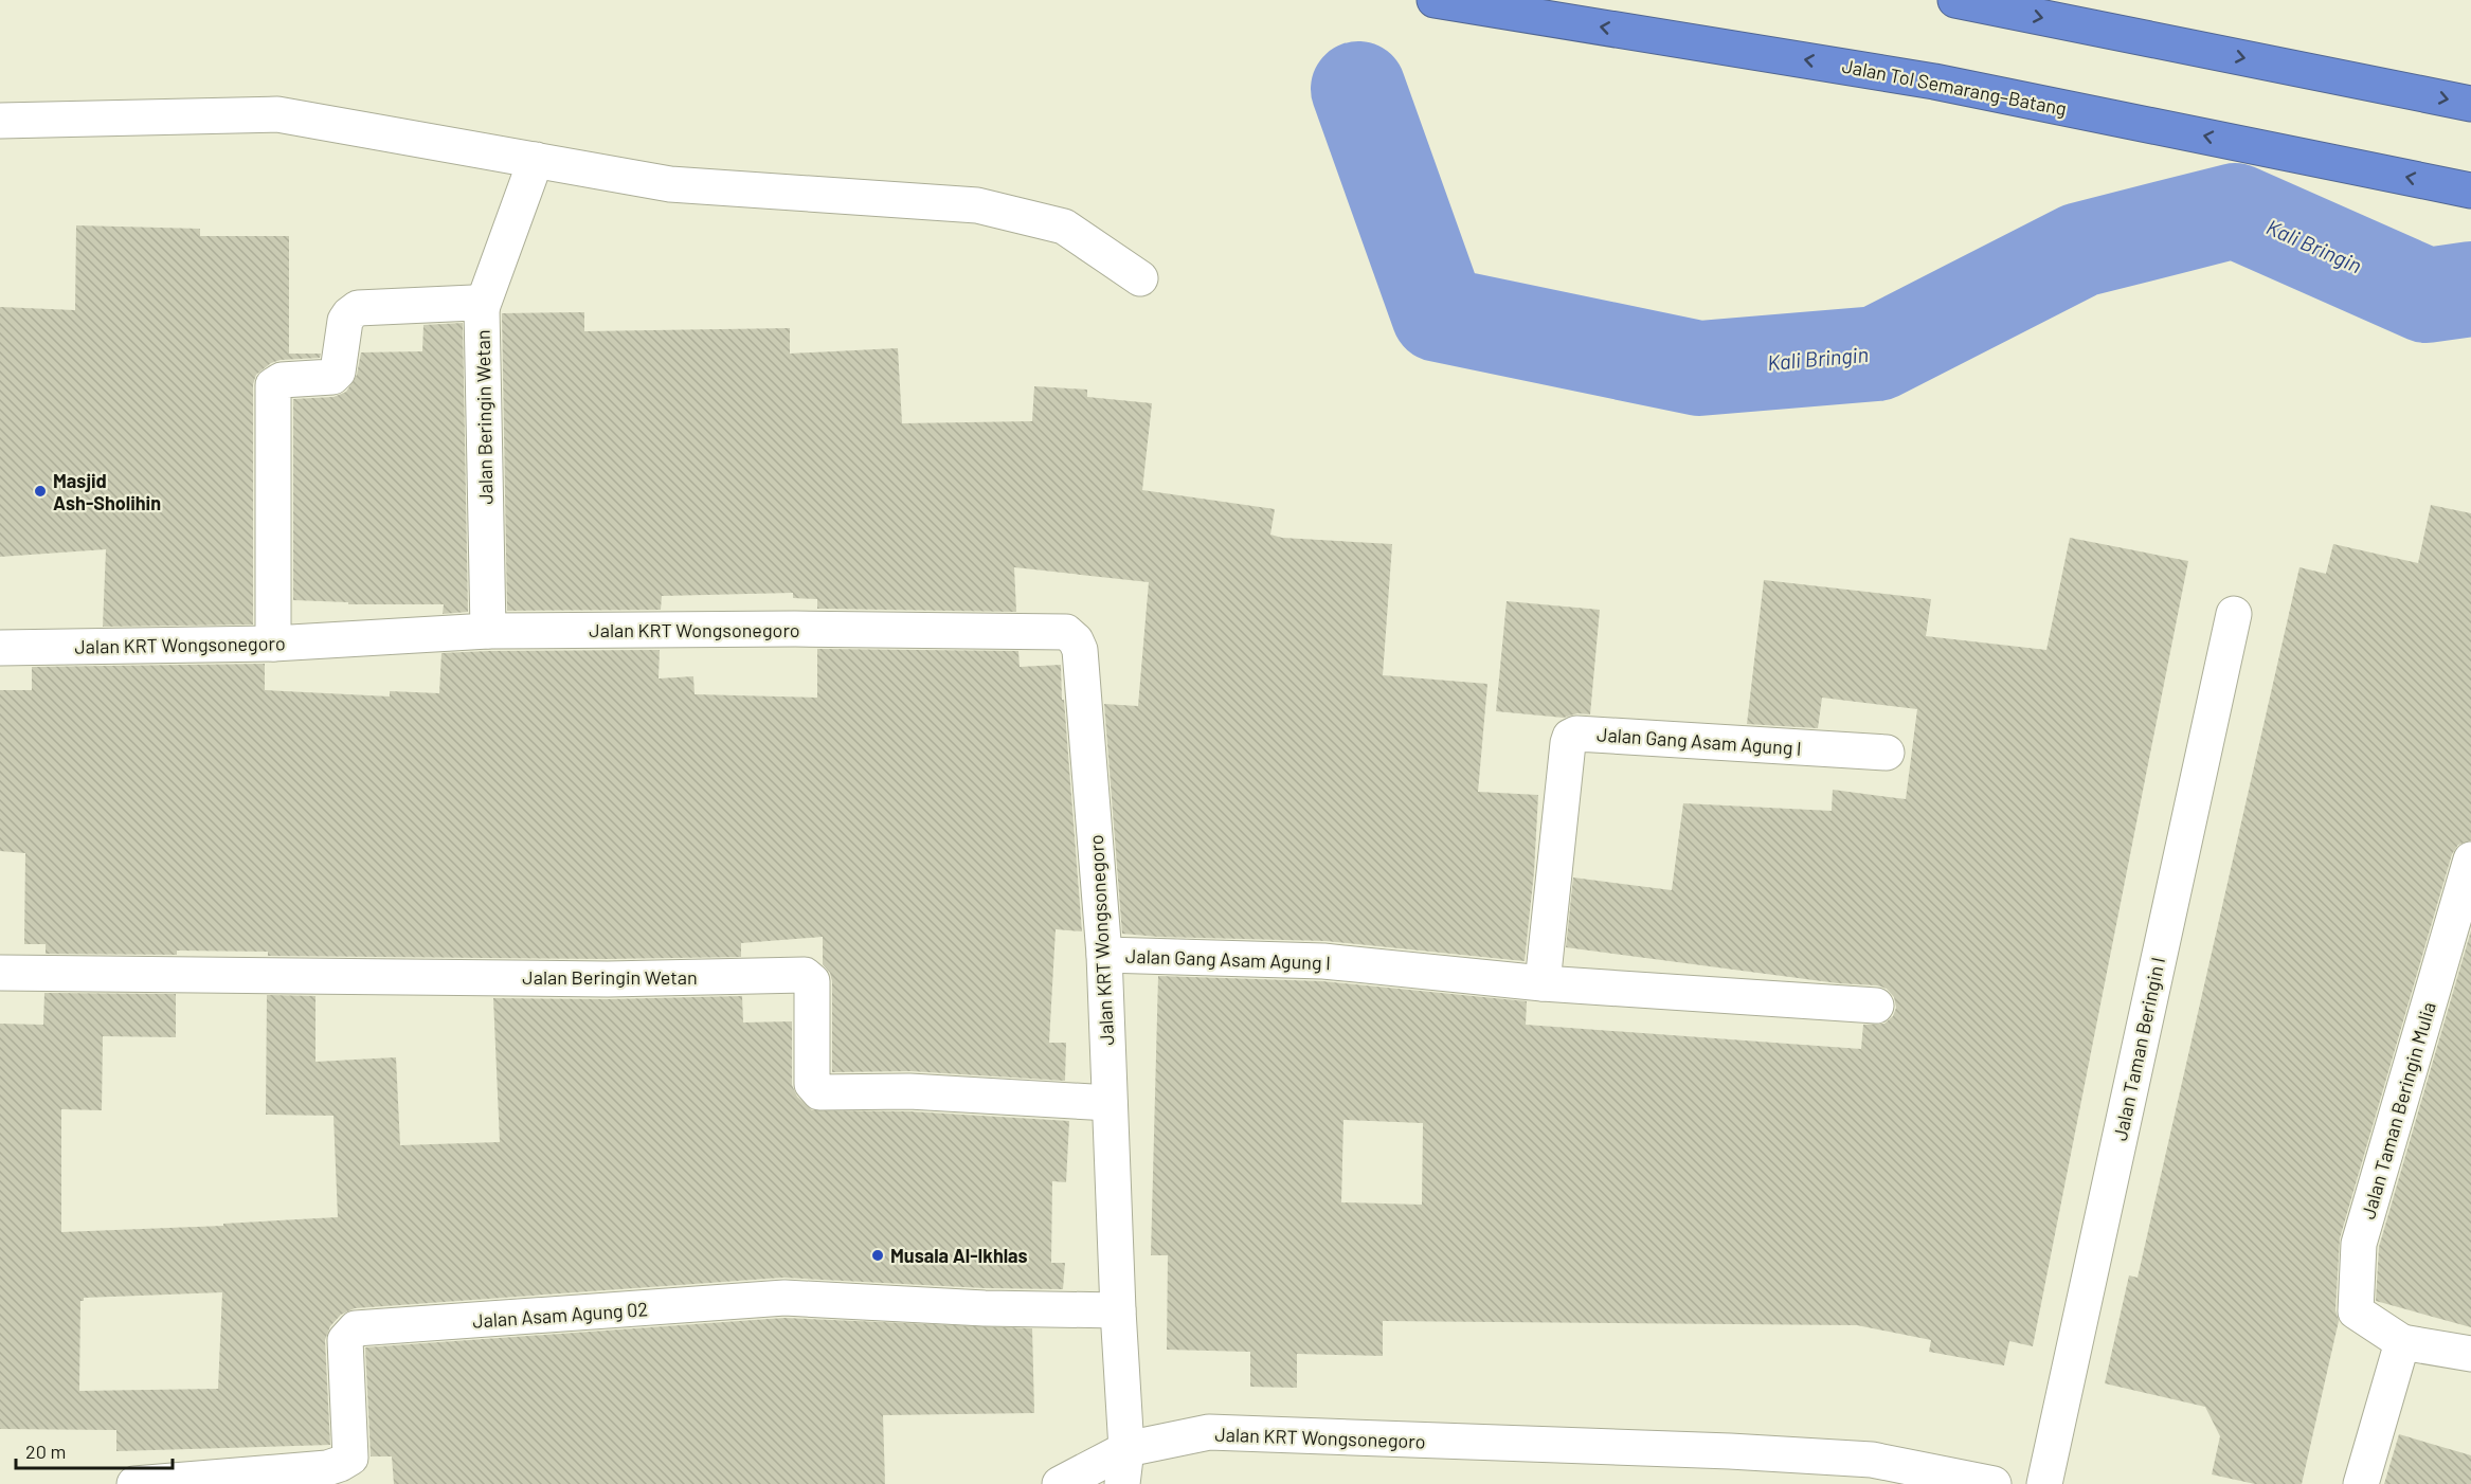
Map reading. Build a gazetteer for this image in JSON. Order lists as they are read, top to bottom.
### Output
{
  "streets": {
    "highway": ["Jalan Tol Semarang–Batang"],
    "street": [
      "Jalan Beringin Wetan",
      "Jalan KRT Wongsonegoro",
      "Jalan Gang Asam Agung I",
      "Jalan Taman Beringin I",
      "Jalan Taman Beringin Mulia",
      "Jalan Asam Agung 02"
    ]
  },
  "crossings": [
    ["Jalan Beringin Wetan", "Jalan KRT Wongsonegoro"],
    ["Jalan KRT Wongsonegoro", "Jalan Gang Asam Agung I"],
    ["Jalan KRT Wongsonegoro", "Jalan Asam Agung 02"]
  ],
  "water": ["Kali Bringin"],
  "places": ["Masjid Ash-Sholihin", "Musala Al-Ikhlas"],
  "scale_bar": "20 m"
}
